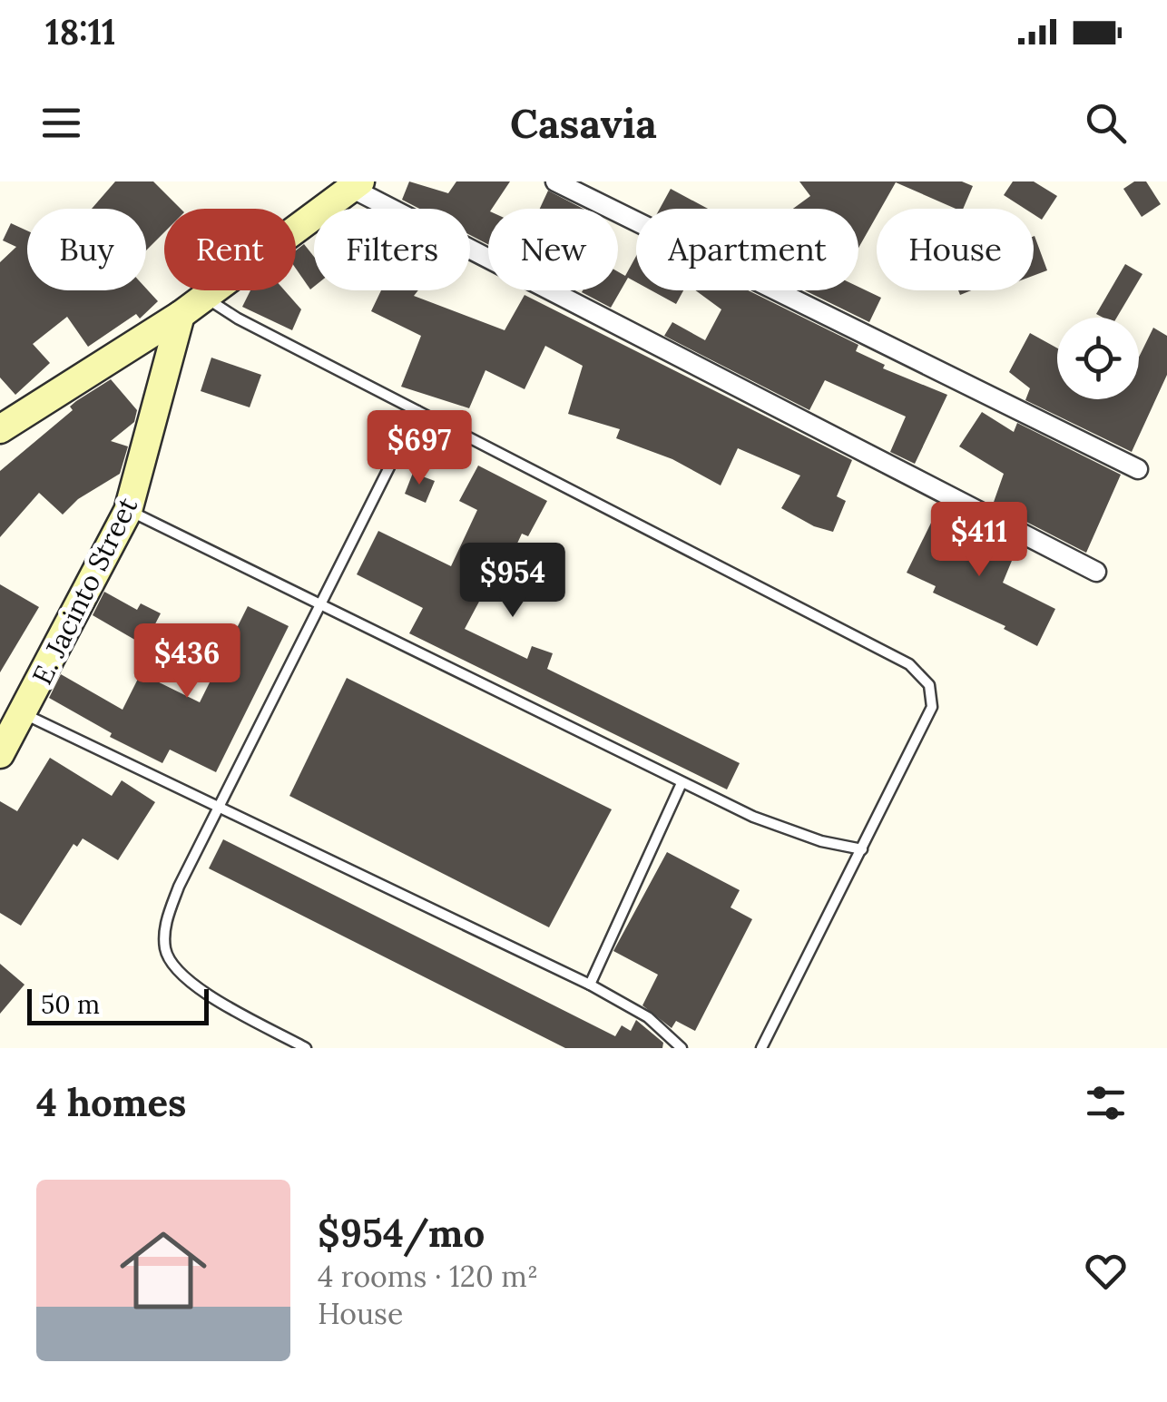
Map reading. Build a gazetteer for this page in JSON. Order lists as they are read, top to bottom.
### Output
{
  "streets": {
    "street": ["E. Jacinto Street"]
  },
  "scale_bar": "50 m",
  "page": {
    "status": "18:11",
    "header": "Casavia",
    "chip": [
      "Buy",
      "Rent",
      "Filters",
      "New",
      "Apartment",
      "House"
    ],
    "price": [
      "$697",
      "$411",
      "$954",
      "$436"
    ],
    "scale": "50 m",
    "heading": "4 homes",
    "list": [
      {
        "name": "$954/mo",
        "note": "4 rooms · 120 m² · House"
      }
    ]
  }
}
